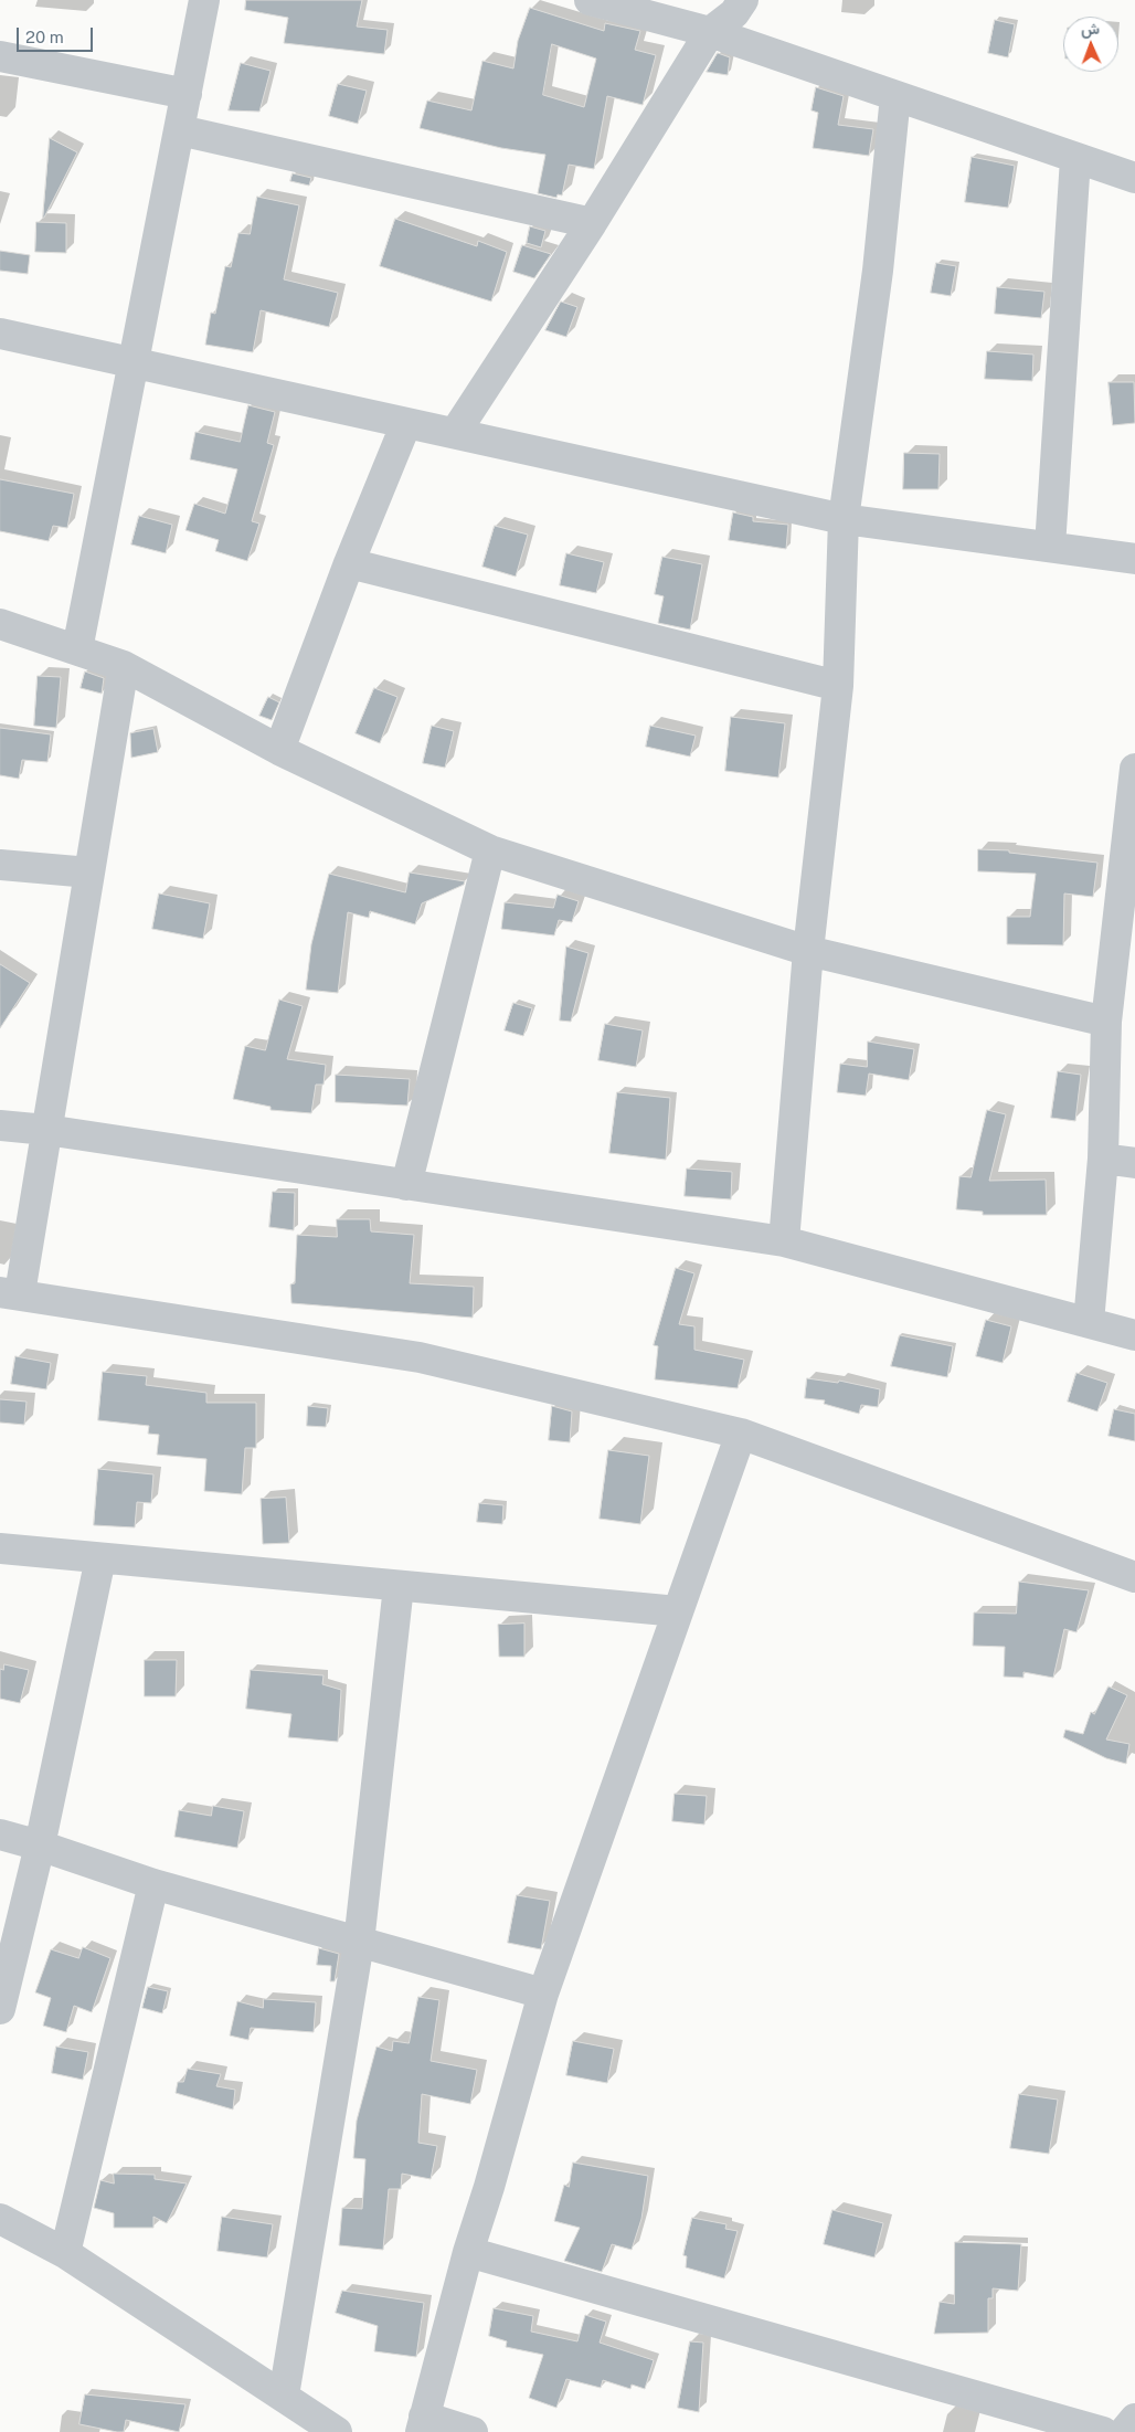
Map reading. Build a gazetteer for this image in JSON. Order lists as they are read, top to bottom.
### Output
{
  "scale_bar": "20 m",
  "north": "top"
}
